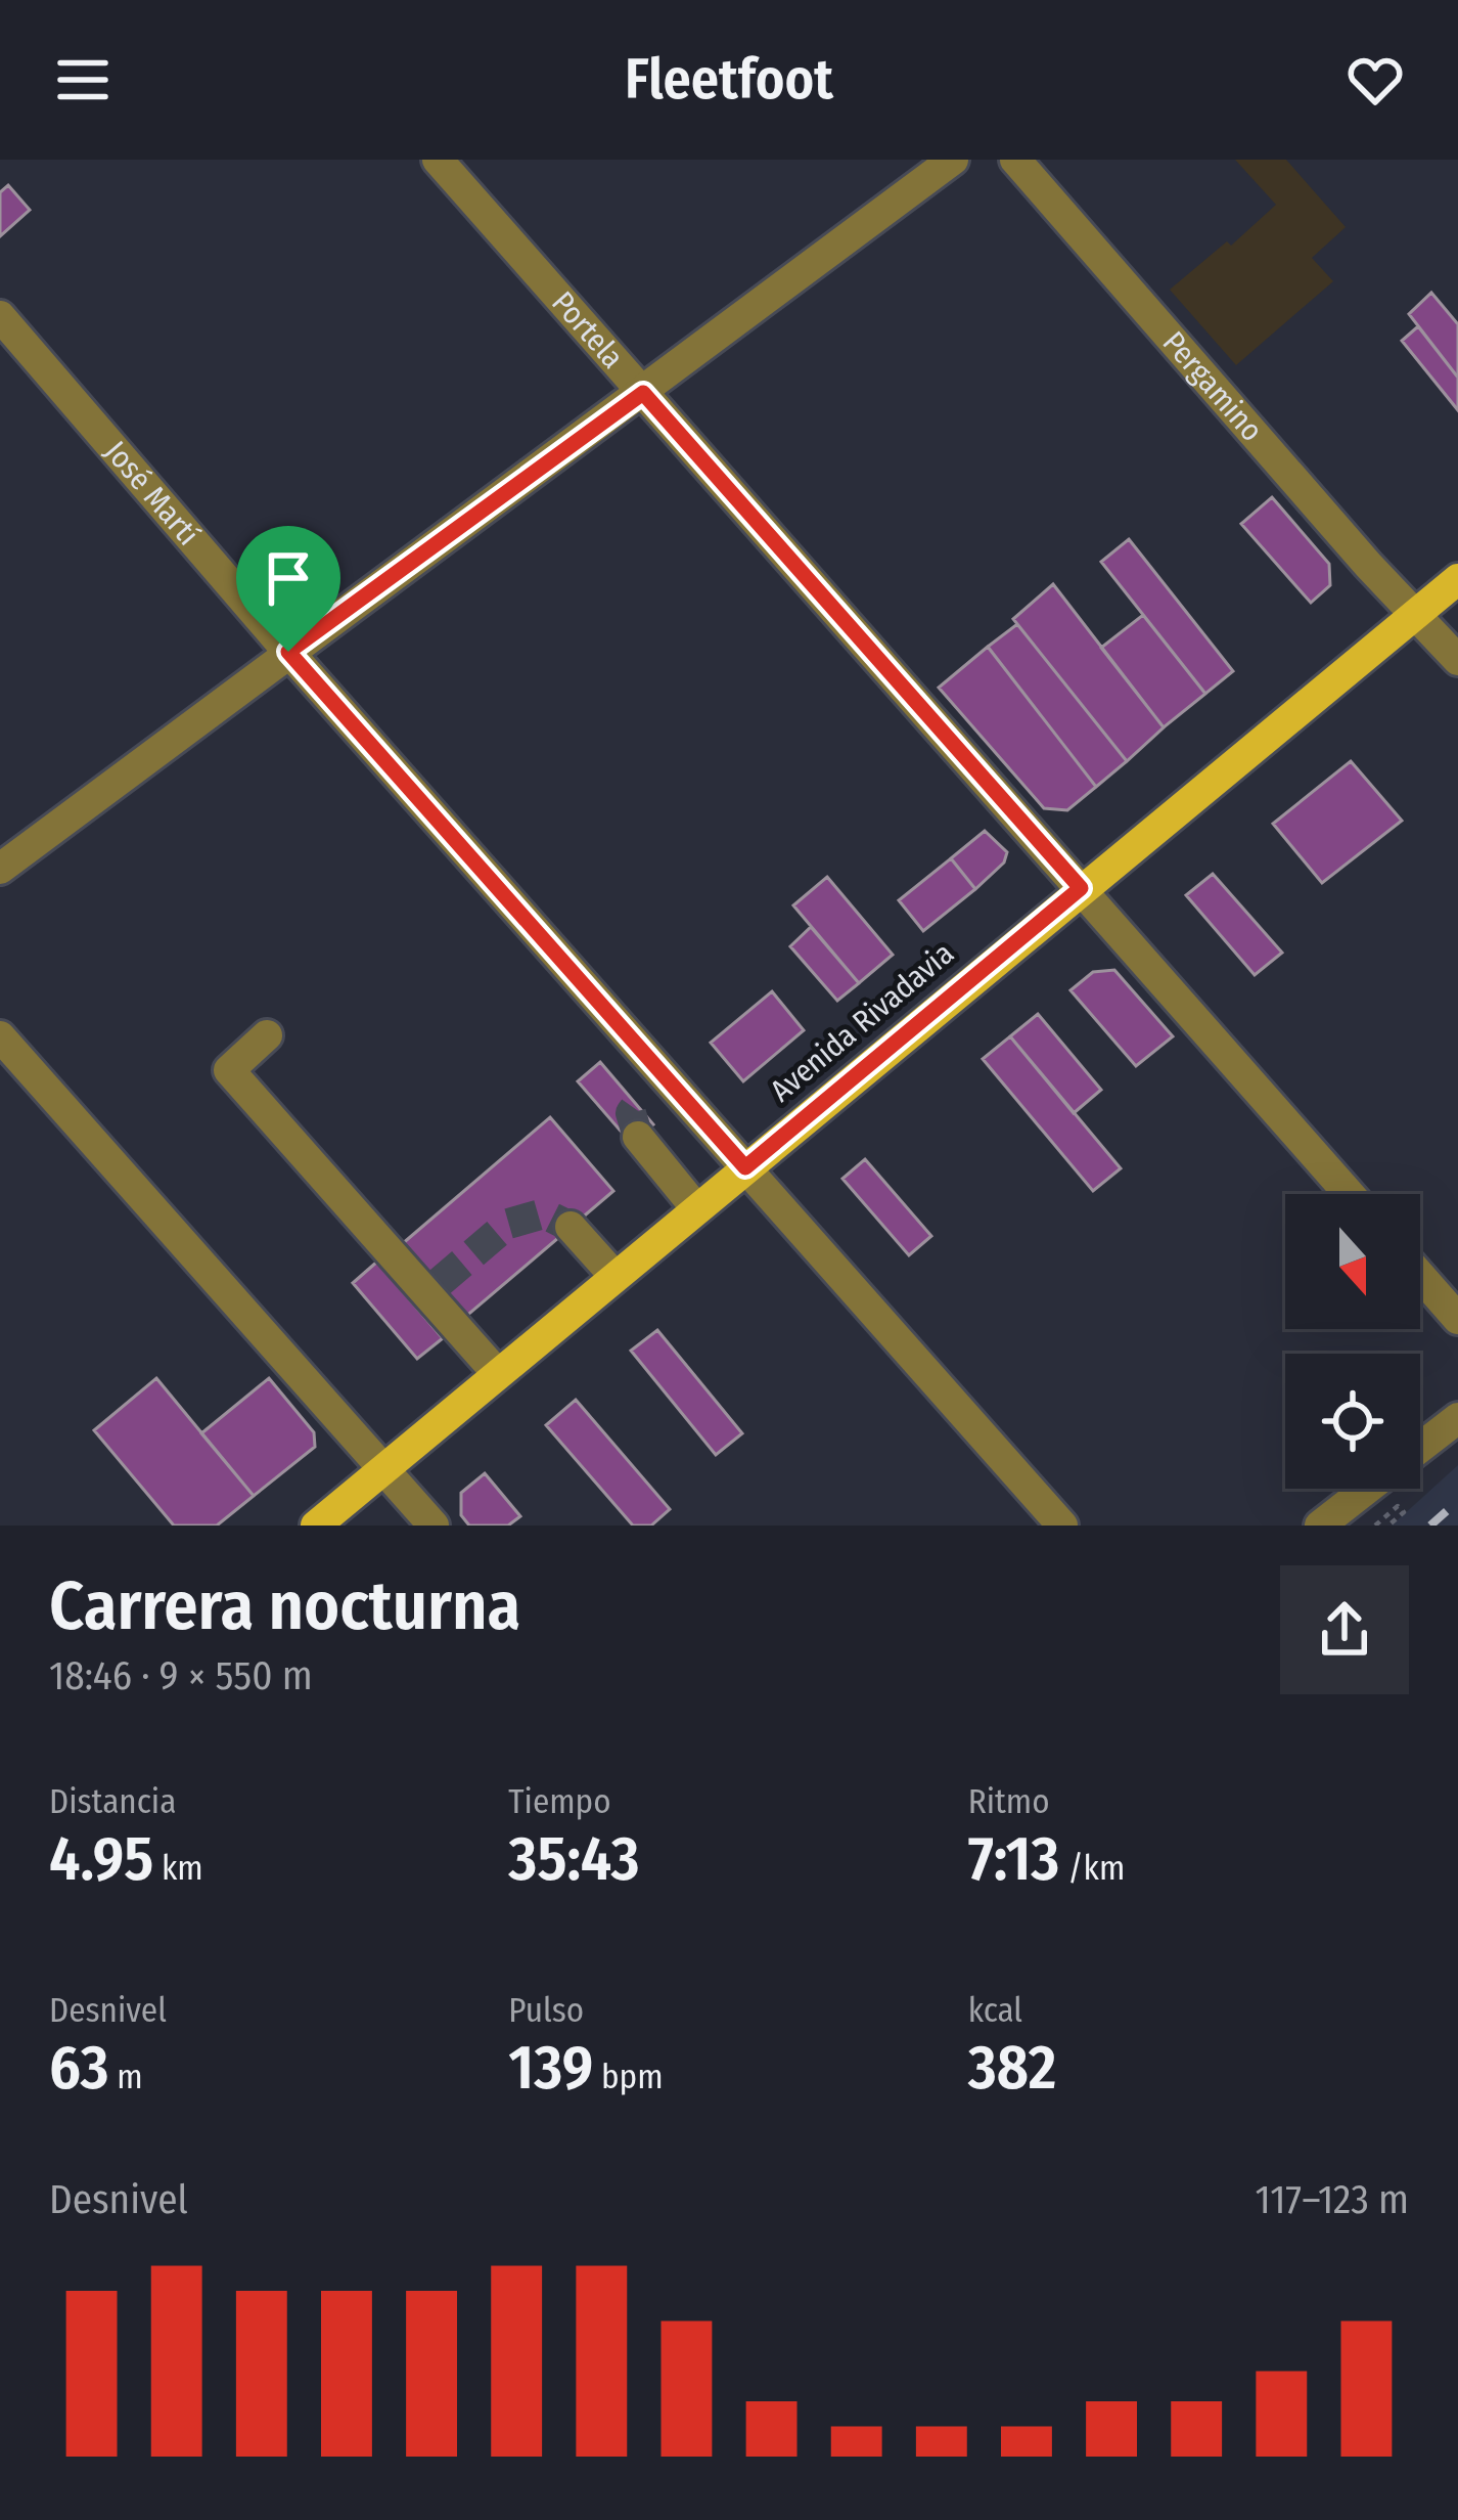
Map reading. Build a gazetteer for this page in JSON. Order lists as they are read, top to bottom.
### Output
{
  "streets": {
    "main road": ["Avenida Rivadavia"],
    "street": ["Portela", "Pergamino", "José Martí"]
  },
  "crossings": [
    ["Portela", "Avenida Rivadavia"],
    ["Pergamino", "Avenida Rivadavia"],
    ["José Martí", "Avenida Rivadavia"]
  ],
  "north": "bottom",
  "page": {
    "header": "Fleetfoot",
    "heading": ["Carrera nocturna", "18:46 · 9 × 550 m"],
    "stats": [
      ["Distancia", "4.95 km"],
      ["Tiempo", "35:43"],
      ["Ritmo", "7:13 /km"],
      ["Desnivel", "63 m"],
      ["Pulso", "139 bpm"],
      ["kcal", "382"]
    ],
    "chart": ["Desnivel", "117–123 m"]
  }
}
